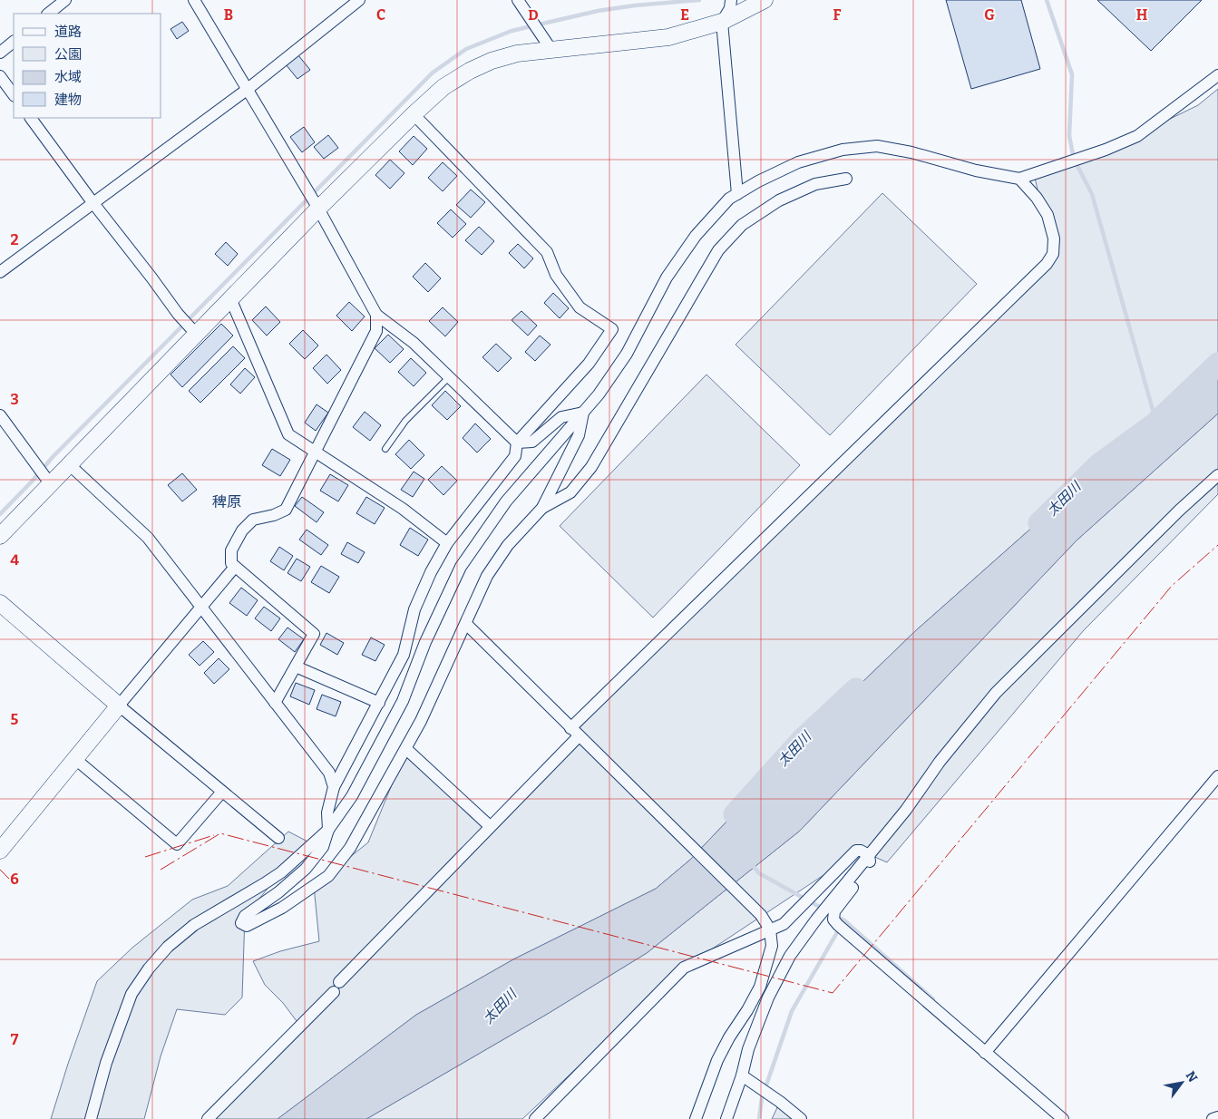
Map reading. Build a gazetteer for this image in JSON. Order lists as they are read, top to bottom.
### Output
{
  "districts": ["稗原"],
  "water": ["太田川"],
  "legend": [
    "道路",
    "公園",
    "水域",
    "建物"
  ],
  "north": "top right",
  "grid": {
    "columns": [
      "B",
      "C",
      "D",
      "E",
      "F",
      "G",
      "H"
    ],
    "rows": [
      "2",
      "3",
      "4",
      "5",
      "6",
      "7"
    ]
  }
}
